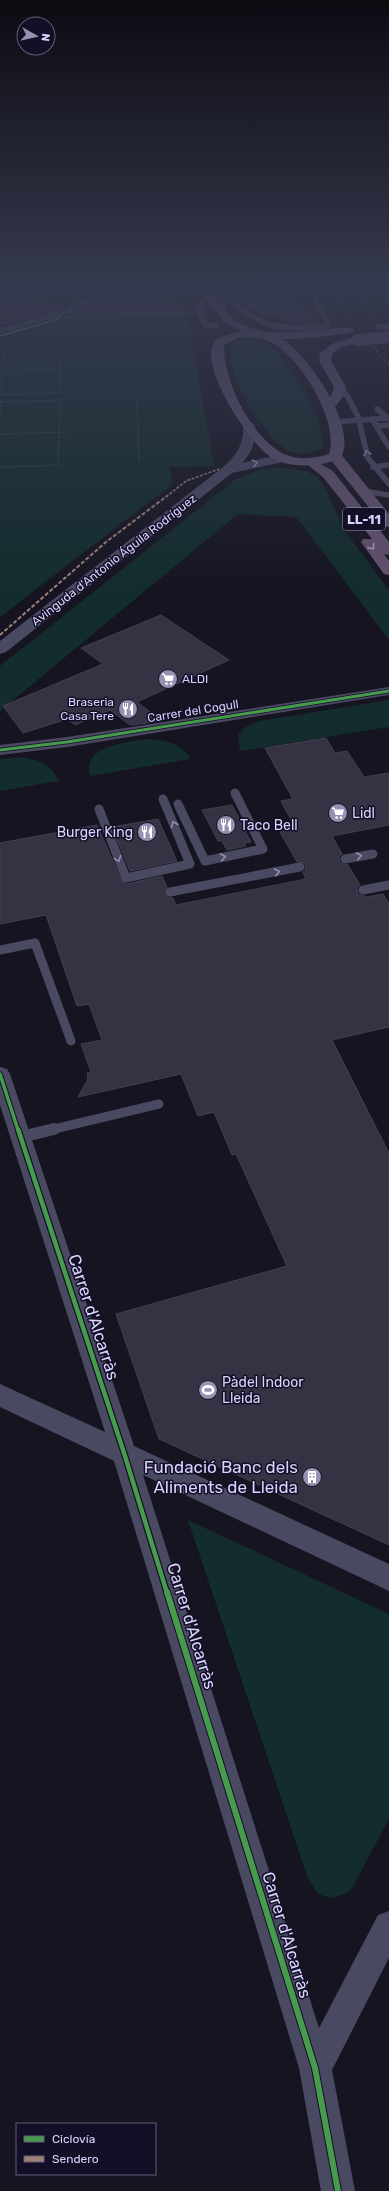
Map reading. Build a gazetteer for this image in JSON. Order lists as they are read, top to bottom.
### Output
{
  "streets": {
    "highway": ["LL-11"],
    "street": ["Avinguda d'Antonio Águila Rodríguez", "Carrer del Cogull", "Carrer d'Alcarràs"]
  },
  "crossings": [
    ["LL-11", "Avinguda d'Antonio Águila Rodríguez"]
  ],
  "places": {
    "supermarket": ["ALDI", "Lidl"],
    "restaurant": ["Braseria Casa Tere", "Taco Bell", "Burger King"],
    "sports": ["Pàdel Indoor Lleida"],
    "building": ["Fundació Banc dels Aliments de Lleida"]
  },
  "legend": ["Ciclovía", "Sendero"],
  "north": "right"
}
